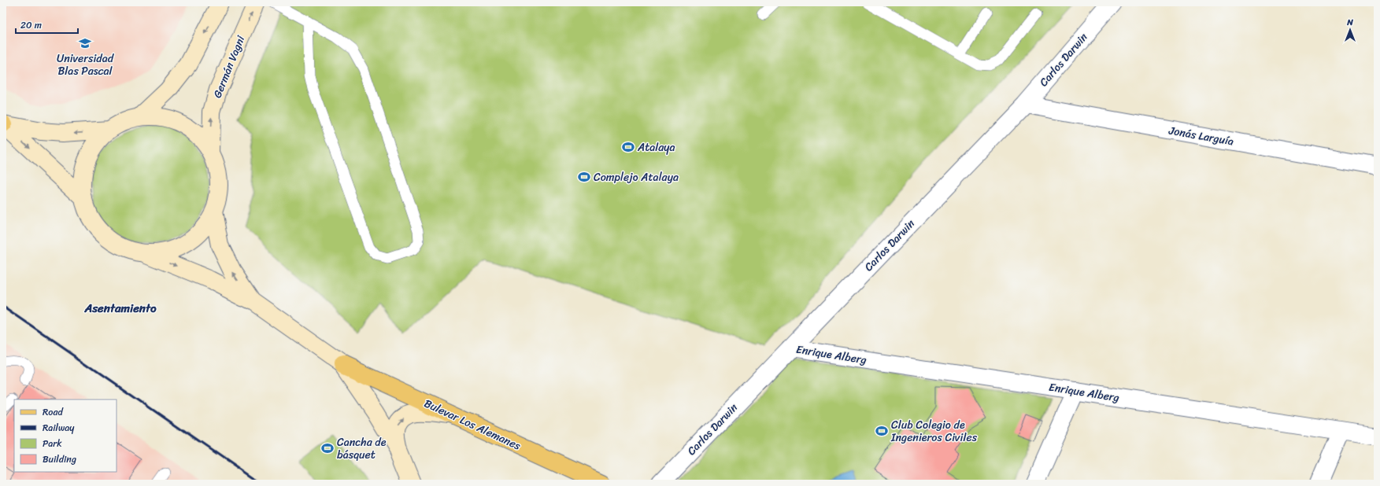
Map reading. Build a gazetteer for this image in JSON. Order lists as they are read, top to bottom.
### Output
{
  "streets": {
    "main road": ["Germán Vagni", "Bulevar Los Alemanes"],
    "street": ["Carlos Darwin", "Jonás Larguía", "Enrique Alberg"]
  },
  "crossings": [
    ["Carlos Darwin", "Jonás Larguía"],
    ["Carlos Darwin", "Enrique Alberg"]
  ],
  "districts": ["Asentamiento"],
  "places": {
    "school or university": ["Universidad Blas Pascal"],
    "sports": [
      "Atalaya",
      "Complejo Atalaya",
      "Club Colegio de Ingenieros Civiles",
      "Cancha de básquet"
    ]
  },
  "legend": [
    "Road",
    "Railway",
    "Park",
    "Building"
  ],
  "scale_bar": "20 m",
  "north": "top"
}
